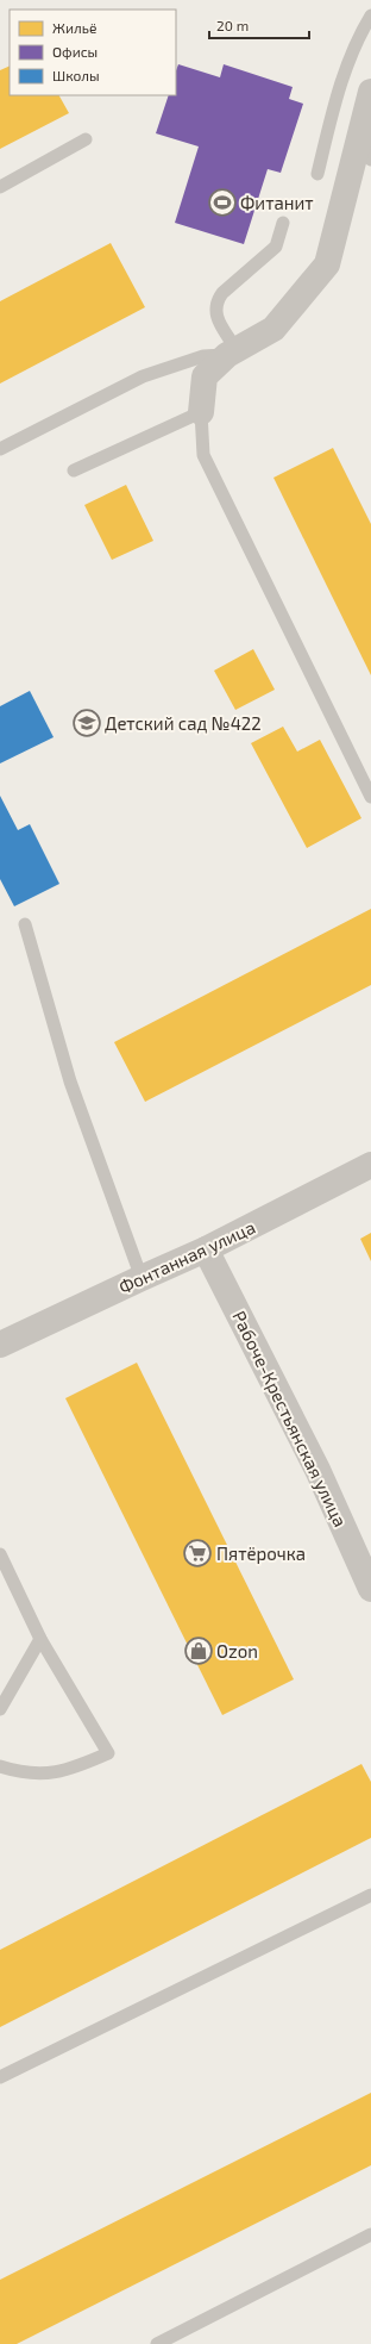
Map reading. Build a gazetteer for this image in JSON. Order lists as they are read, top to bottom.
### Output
{
  "streets": {
    "street": ["Фонтанная улица", "Рабоче-Крестьянская улица"]
  },
  "crossings": [
    ["Фонтанная улица", "Рабоче-Крестьянская улица"]
  ],
  "places": {
    "sports": ["Фитанит"],
    "school or university": ["Детский сад №422"],
    "supermarket": ["Пятёрочка"],
    "shop": ["Ozon"]
  },
  "legend": ["Жильё", "Офисы", "Школы"],
  "scale_bar": "20 m"
}
